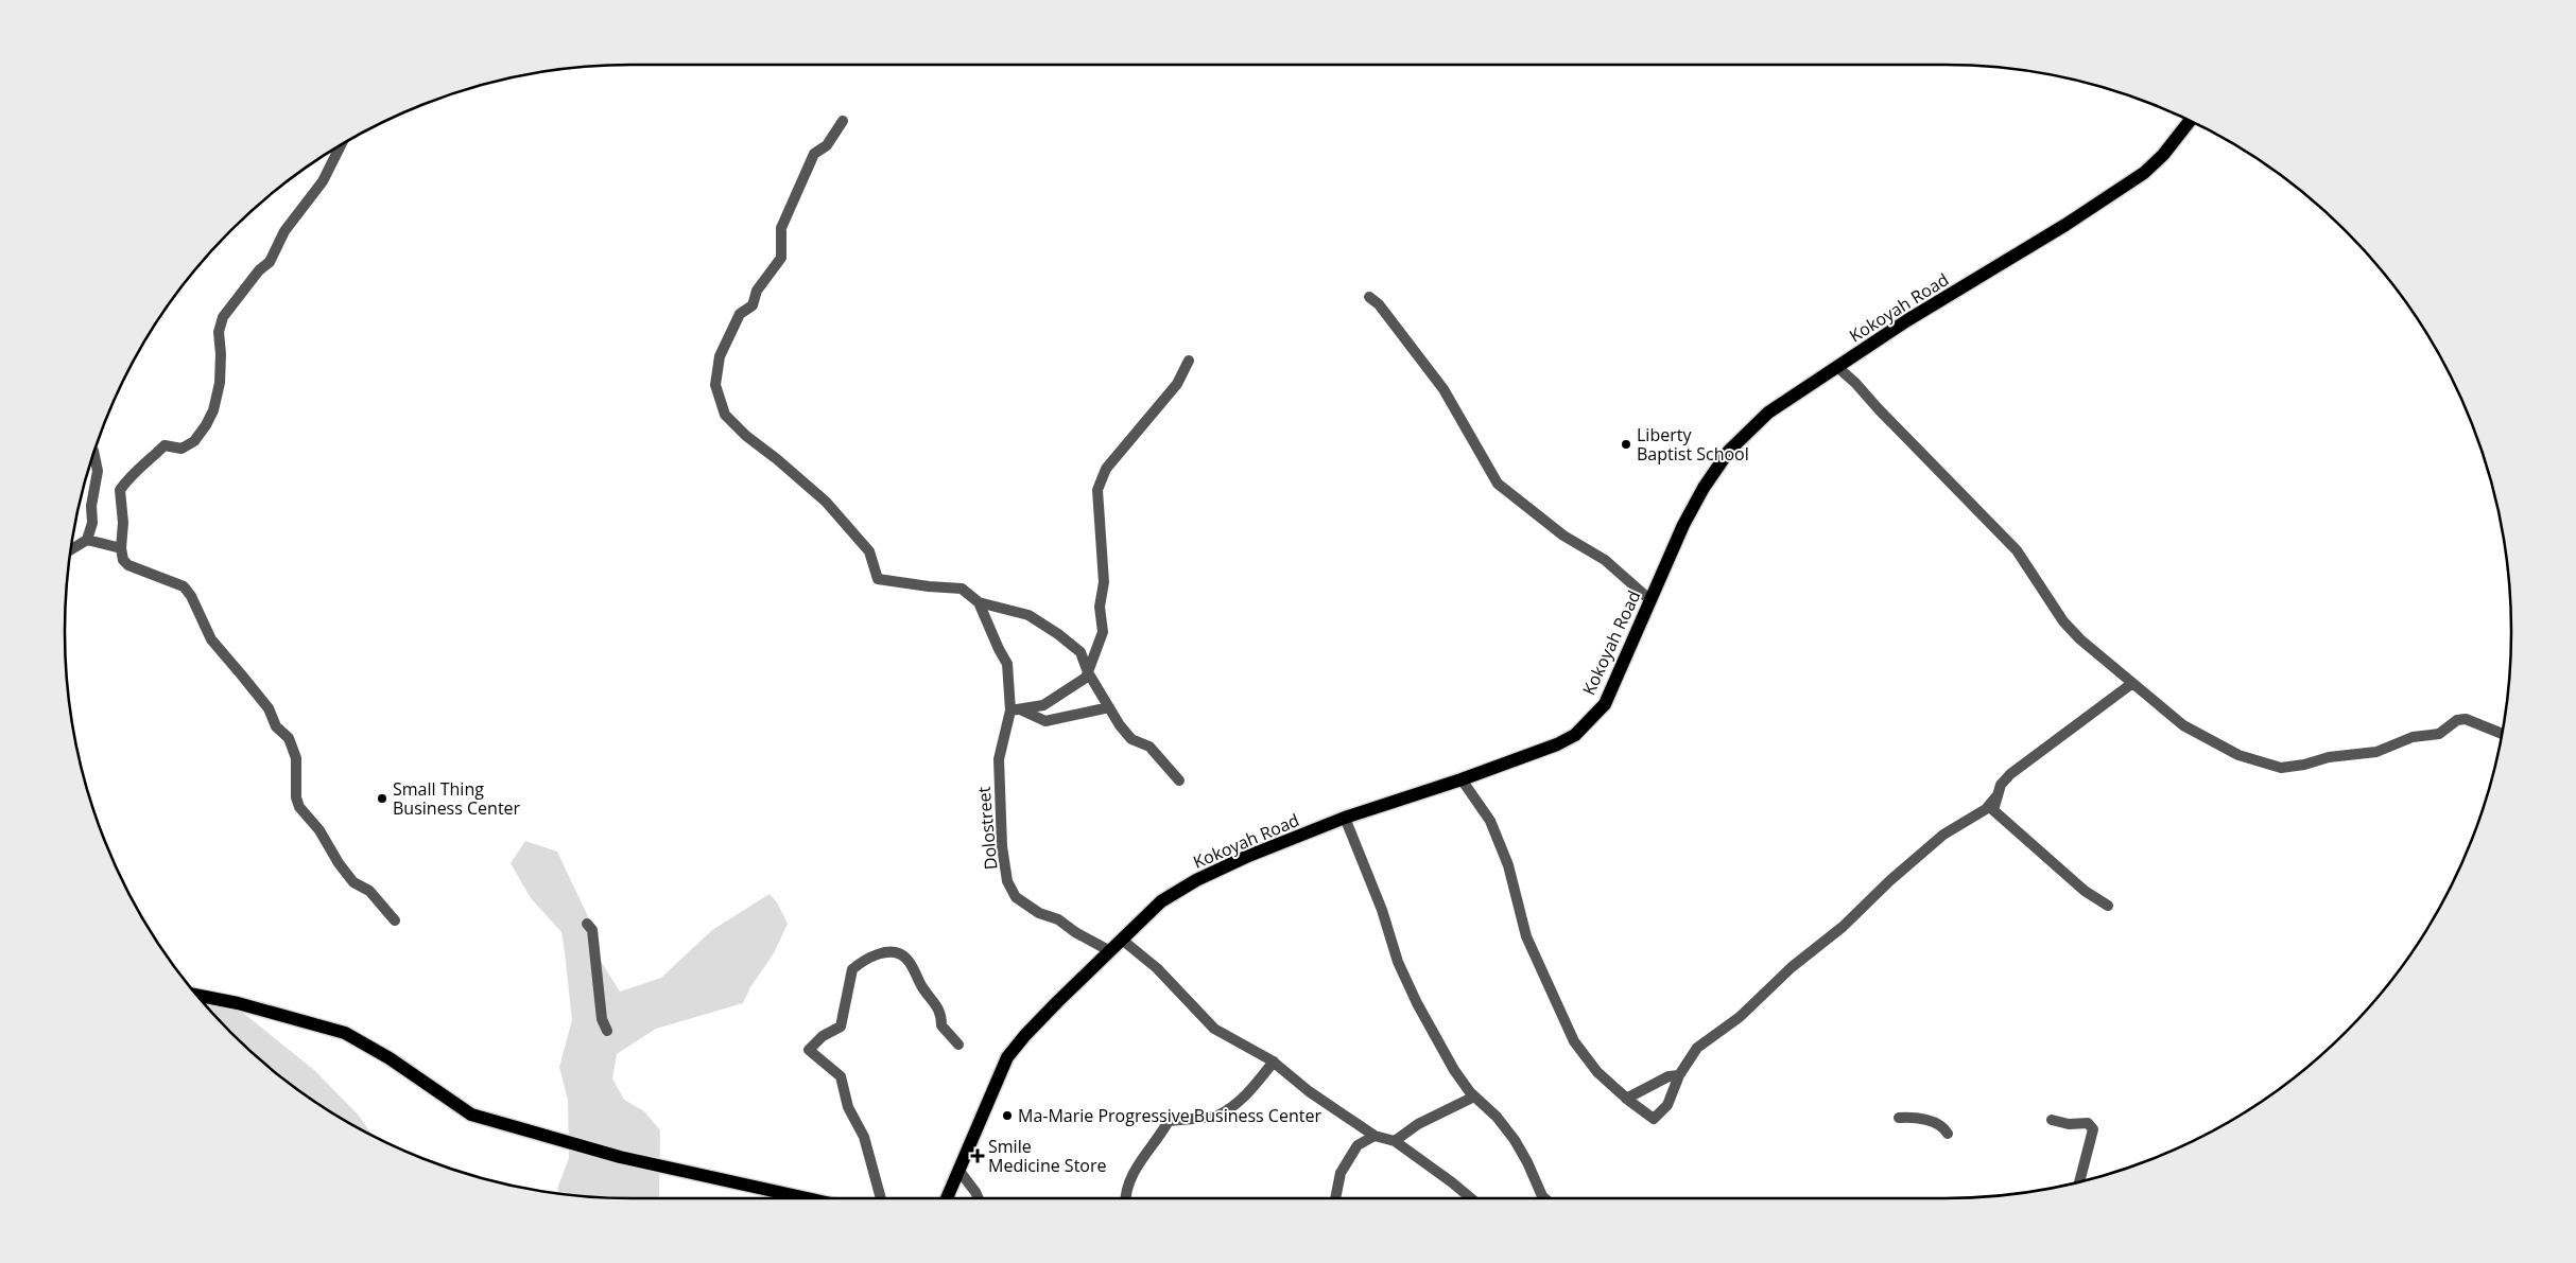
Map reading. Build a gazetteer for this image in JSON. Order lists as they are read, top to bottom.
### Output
{
  "streets": {
    "main road": ["Kokoyah Road"],
    "street": ["Dolostreet"]
  },
  "crossings": [
    ["Kokoyah Road", "Dolostreet"]
  ],
  "places": {
    "other": ["Liberty Baptist School", "Small Thing Business Center", "Ma-Marie Progressive Business Center"],
    "health": ["Smile Medicine Store"]
  }
}
